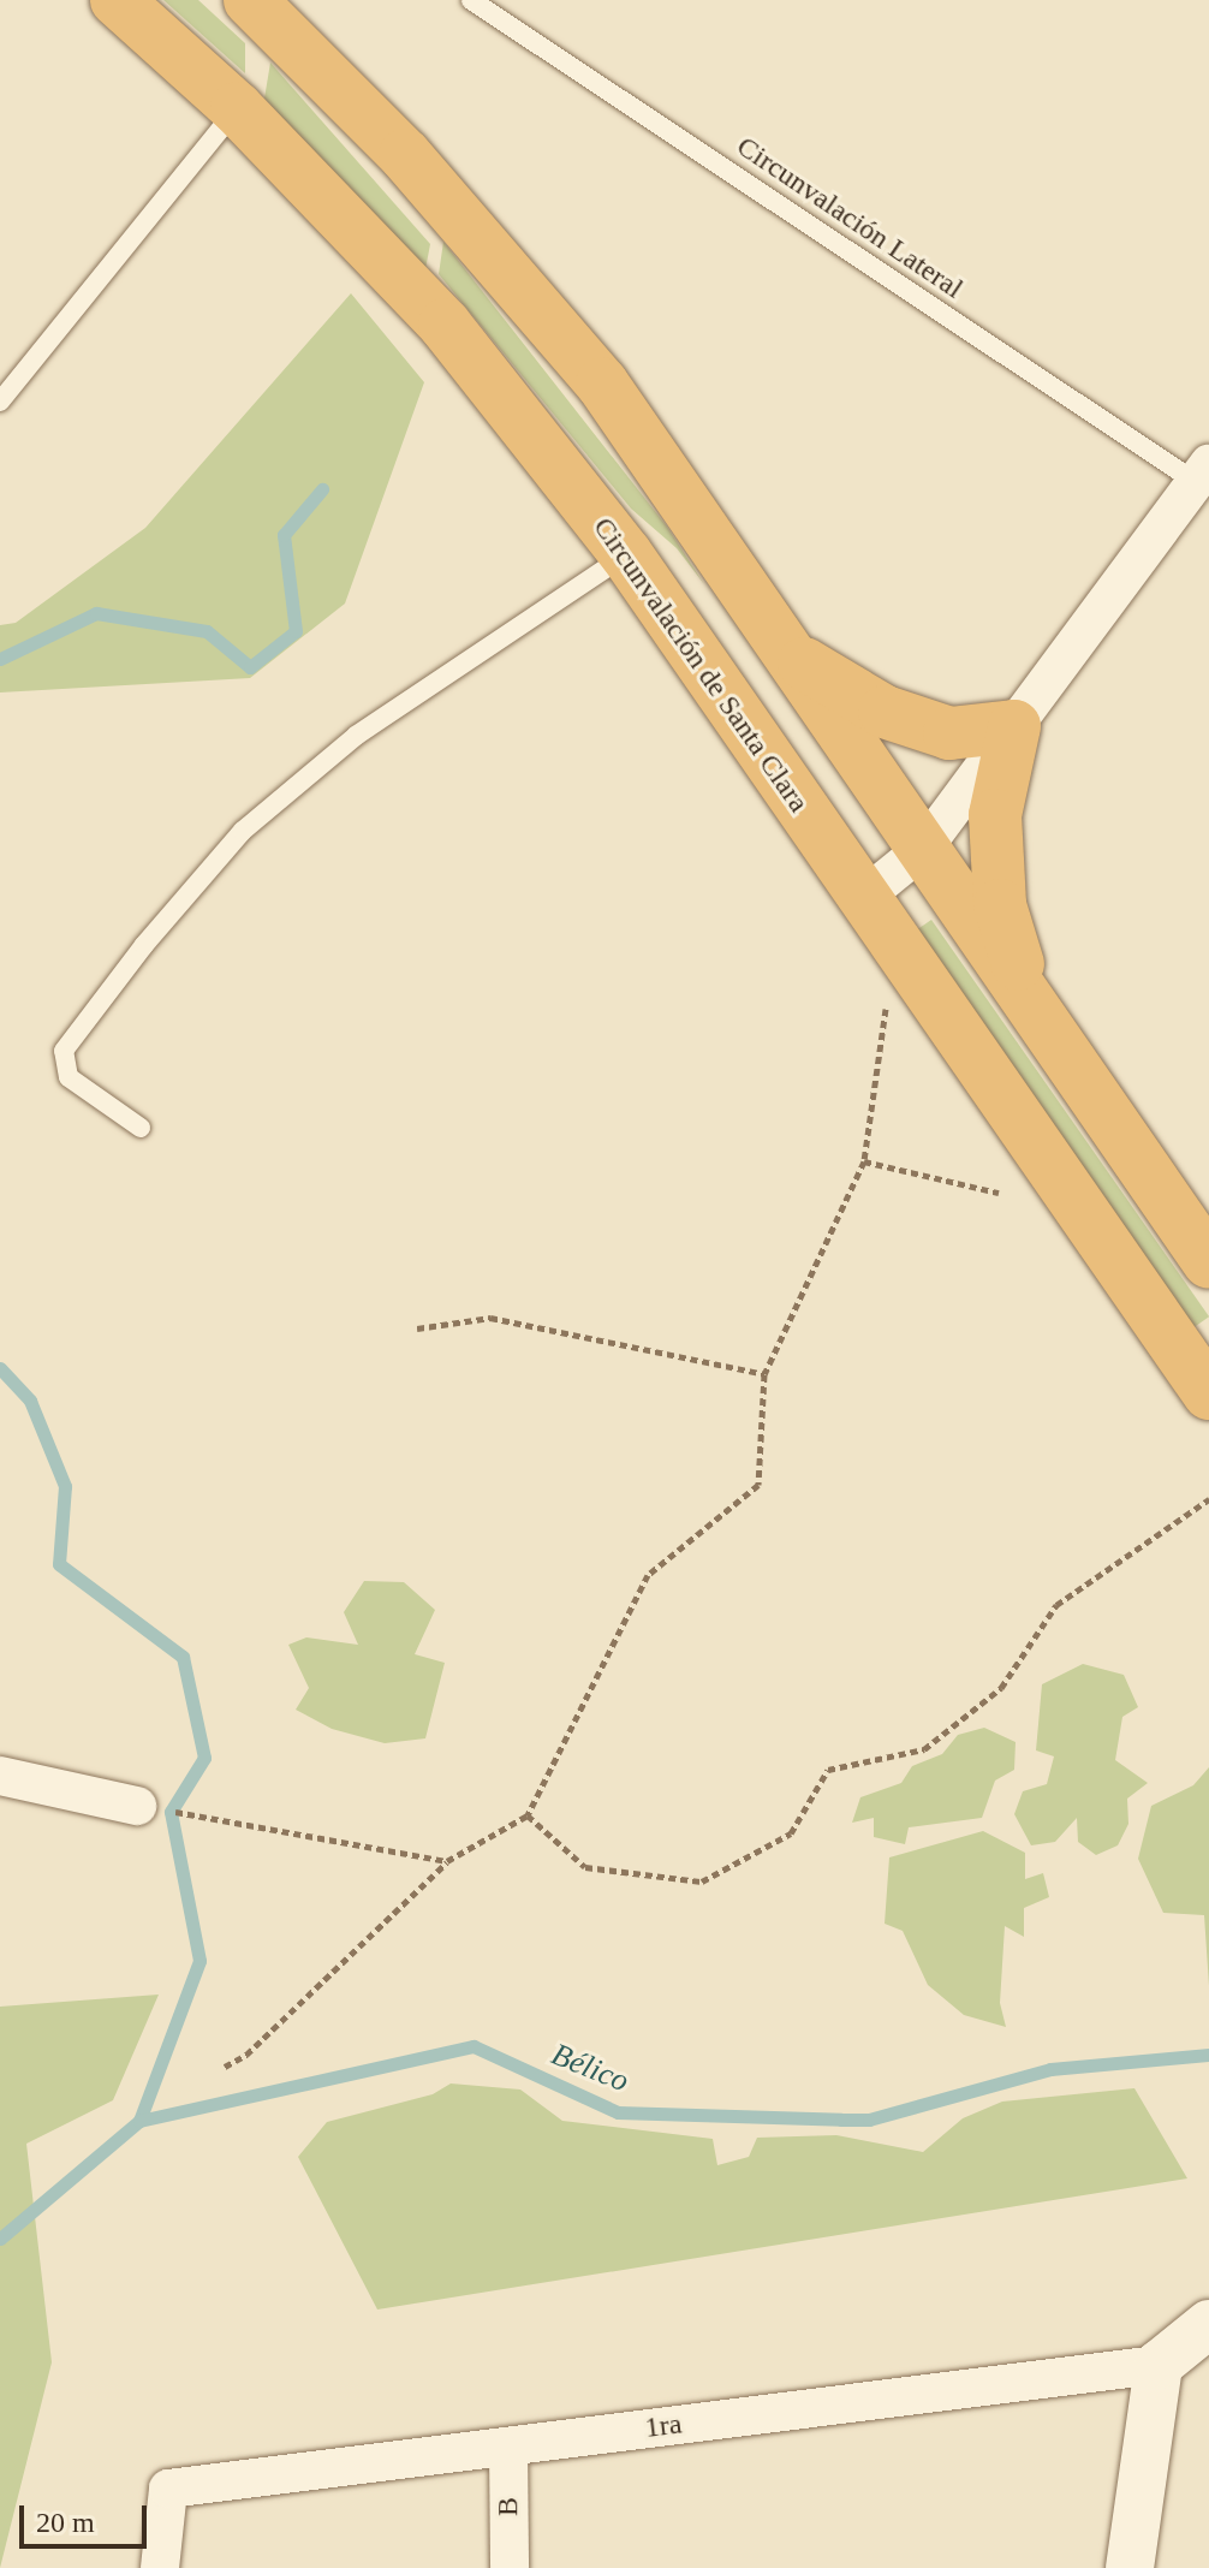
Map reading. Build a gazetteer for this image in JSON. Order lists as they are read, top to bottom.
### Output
{
  "streets": {
    "highway": ["Circunvalación de Santa Clara"],
    "street": ["1ra", "B"],
    "lane": ["Circunvalación Lateral"]
  },
  "crossings": [
    ["1ra", "B"]
  ],
  "water": ["Bélico"],
  "scale_bar": "20 m"
}
